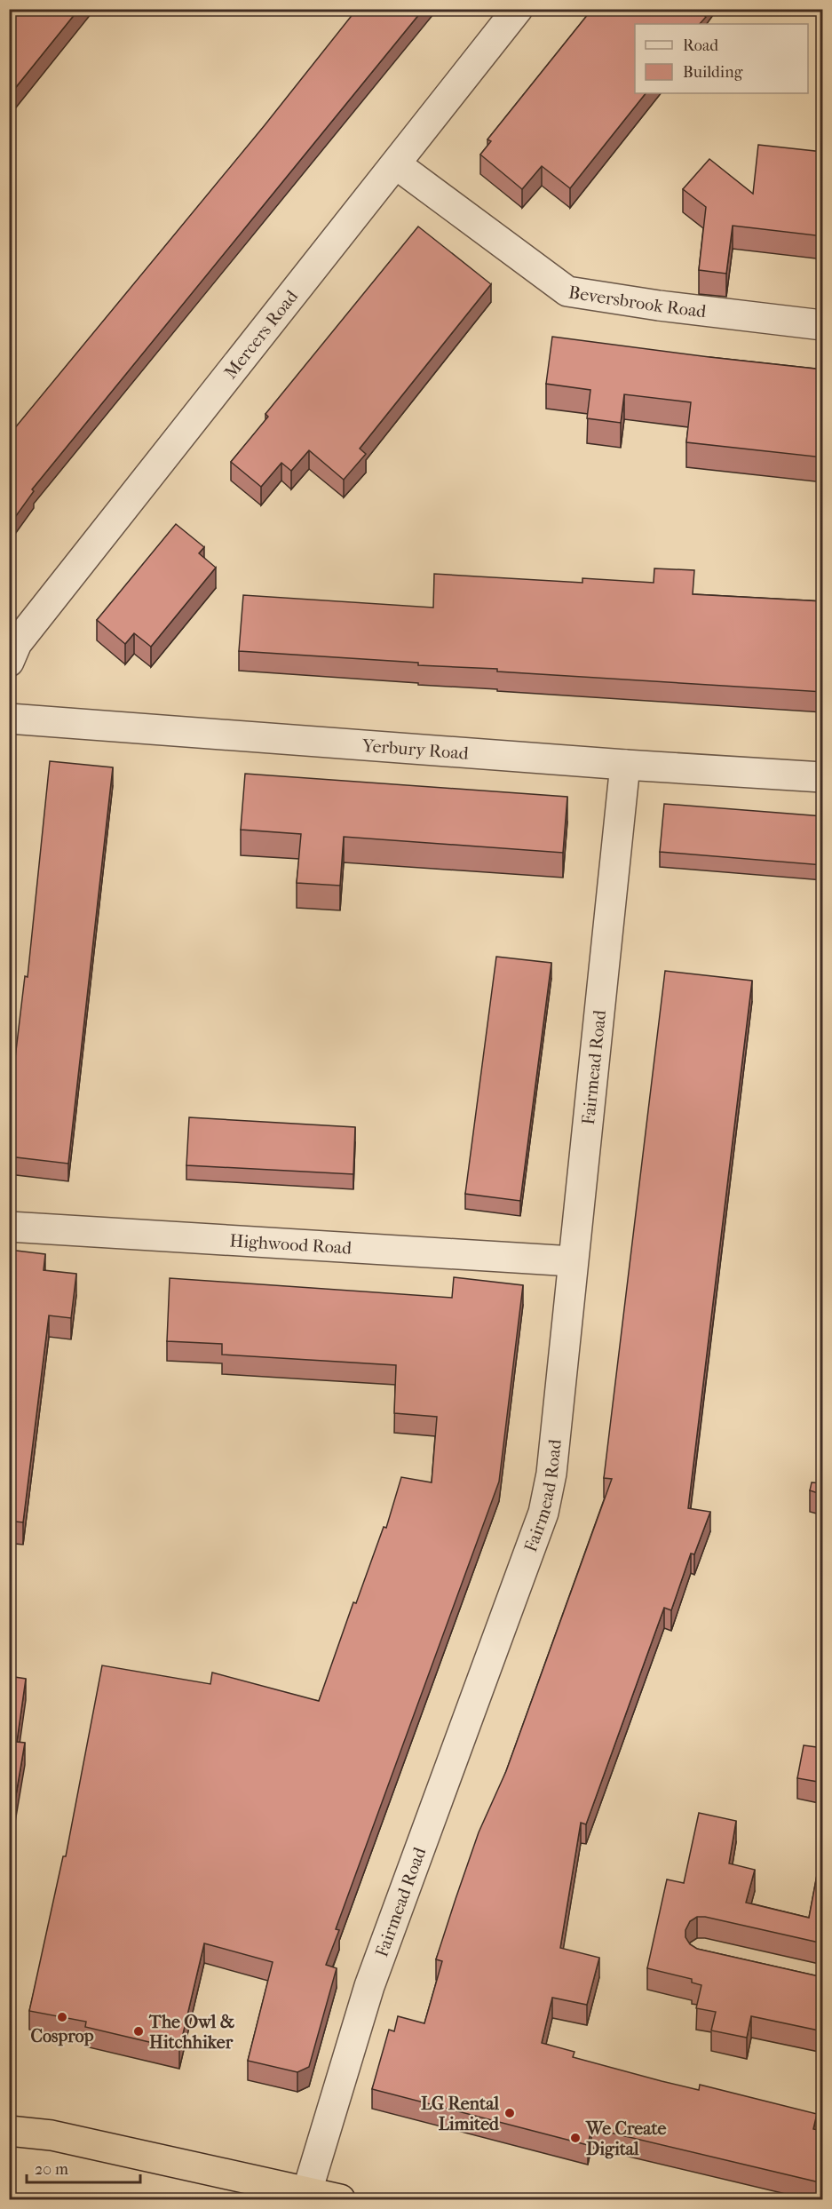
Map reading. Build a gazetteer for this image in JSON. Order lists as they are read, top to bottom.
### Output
{
  "streets": {
    "street": [
      "Beversbrook Road",
      "Mercers Road",
      "Yerbury Road",
      "Fairmead Road",
      "Highwood Road"
    ]
  },
  "crossings": [
    ["Beversbrook Road", "Mercers Road"],
    ["Yerbury Road", "Fairmead Road"],
    ["Fairmead Road", "Highwood Road"]
  ],
  "places": [
    "Cosprop",
    "The Owl & Hitchhiker",
    "LG Rental Limited",
    "We Create Digital"
  ],
  "legend": ["Road", "Building"],
  "scale_bar": "20 m"
}
